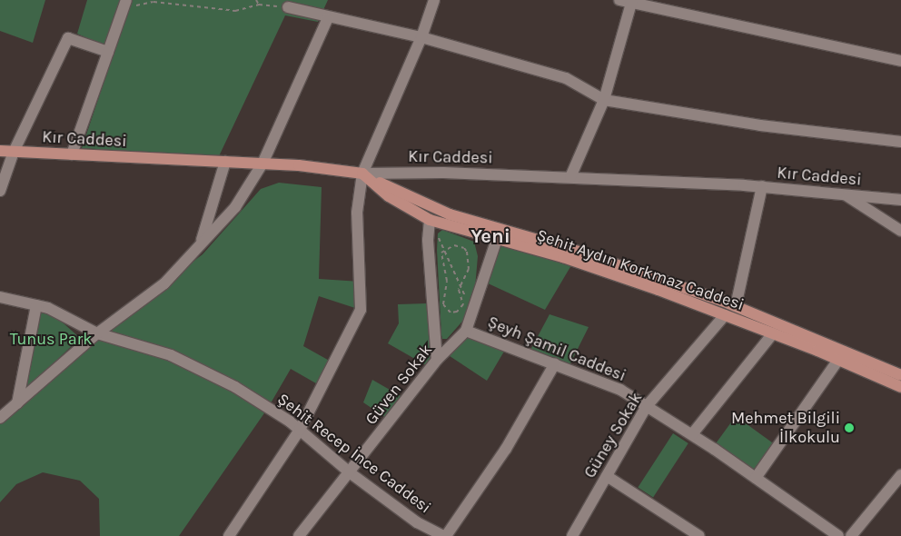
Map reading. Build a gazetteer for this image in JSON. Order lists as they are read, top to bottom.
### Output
{
  "streets": {
    "main road": ["Kır Caddesi", "Şehit Aydın Korkmaz Caddesi"],
    "street": [
      "Şeyh Şamil Caddesi",
      "Güven Sokak",
      "Güney Sokak",
      "Şehit Recep İnce Caddesi"
    ]
  },
  "crossings": [
    ["Kır Caddesi", "Şehit Aydın Korkmaz Caddesi"],
    ["Şehit Aydın Korkmaz Caddesi", "Güven Sokak"],
    ["Şehit Aydın Korkmaz Caddesi", "Güney Sokak"],
    ["Şeyh Şamil Caddesi", "Güven Sokak"],
    ["Şeyh Şamil Caddesi", "Güney Sokak"],
    ["Güven Sokak", "Şehit Recep İnce Caddesi"]
  ],
  "districts": ["Yeni"],
  "parks": ["Tunus Park"],
  "places": ["Mehmet Bilgili İlkokulu"]
}
